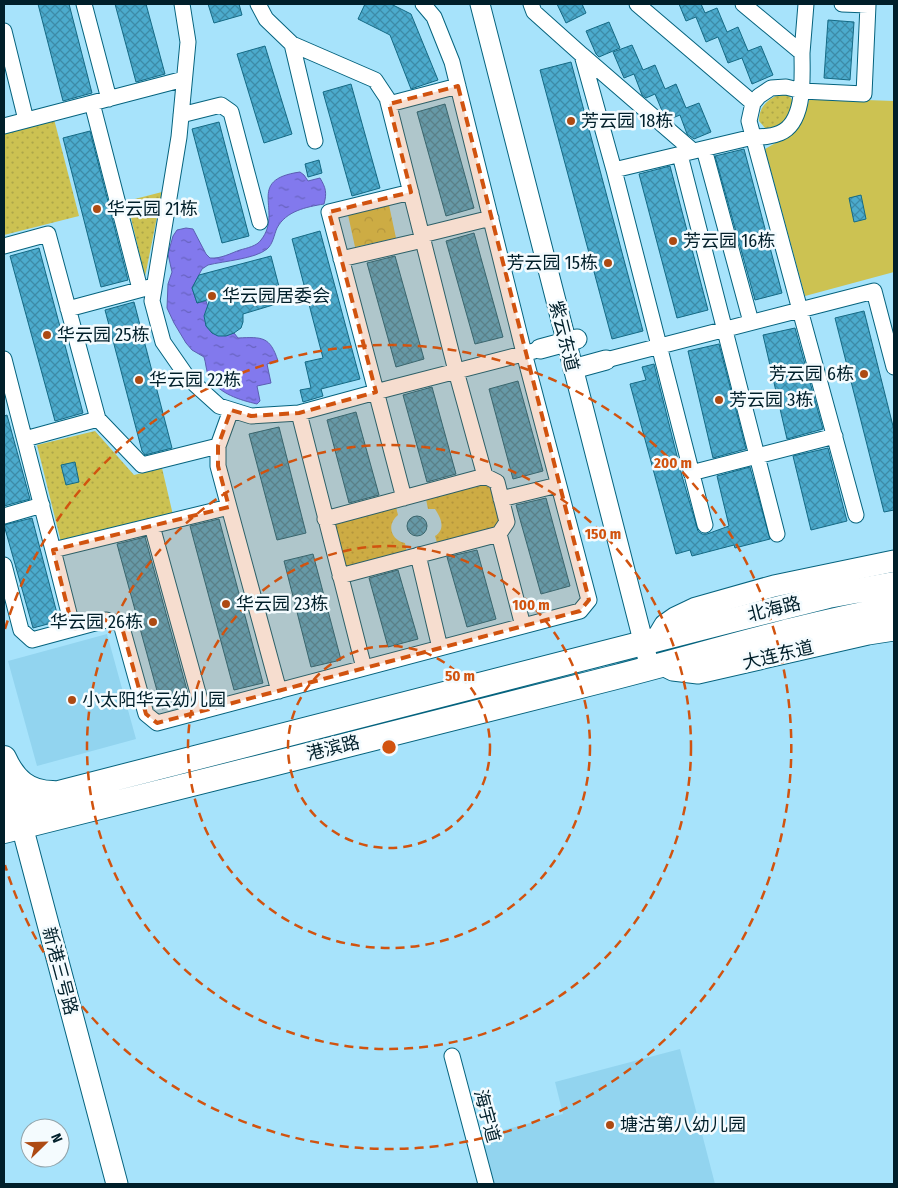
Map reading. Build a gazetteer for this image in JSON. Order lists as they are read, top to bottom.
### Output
{
  "streets": {
    "main road": [
      "北海路",
      "大连东道",
      "港滨路",
      "新港三号路"
    ],
    "street": ["紫云东道", "海宇道"]
  },
  "crossings": [
    ["紫云东道", "北海路"],
    ["紫云东道", "大连东道"],
    ["紫云东道", "港滨路"],
    ["北海路", "大连东道"],
    ["北海路", "港滨路"],
    ["大连东道", "港滨路"],
    ["港滨路", "新港三号路"]
  ],
  "places": [
    "芳云园 18栋",
    "华云园 21栋",
    "芳云园 16栋",
    "芳云园 15栋",
    "华云园居委会",
    "华云园 25栋",
    "芳云园 6栋",
    "华云园 22栋",
    "芳云园 3栋",
    "华云园 23栋",
    "华云园 26栋",
    "小太阳华云幼儿园",
    "塘沽第八幼儿园"
  ],
  "north": "top right",
  "rings": [
    "200 m",
    "150 m",
    "100 m",
    "50 m"
  ]
}
